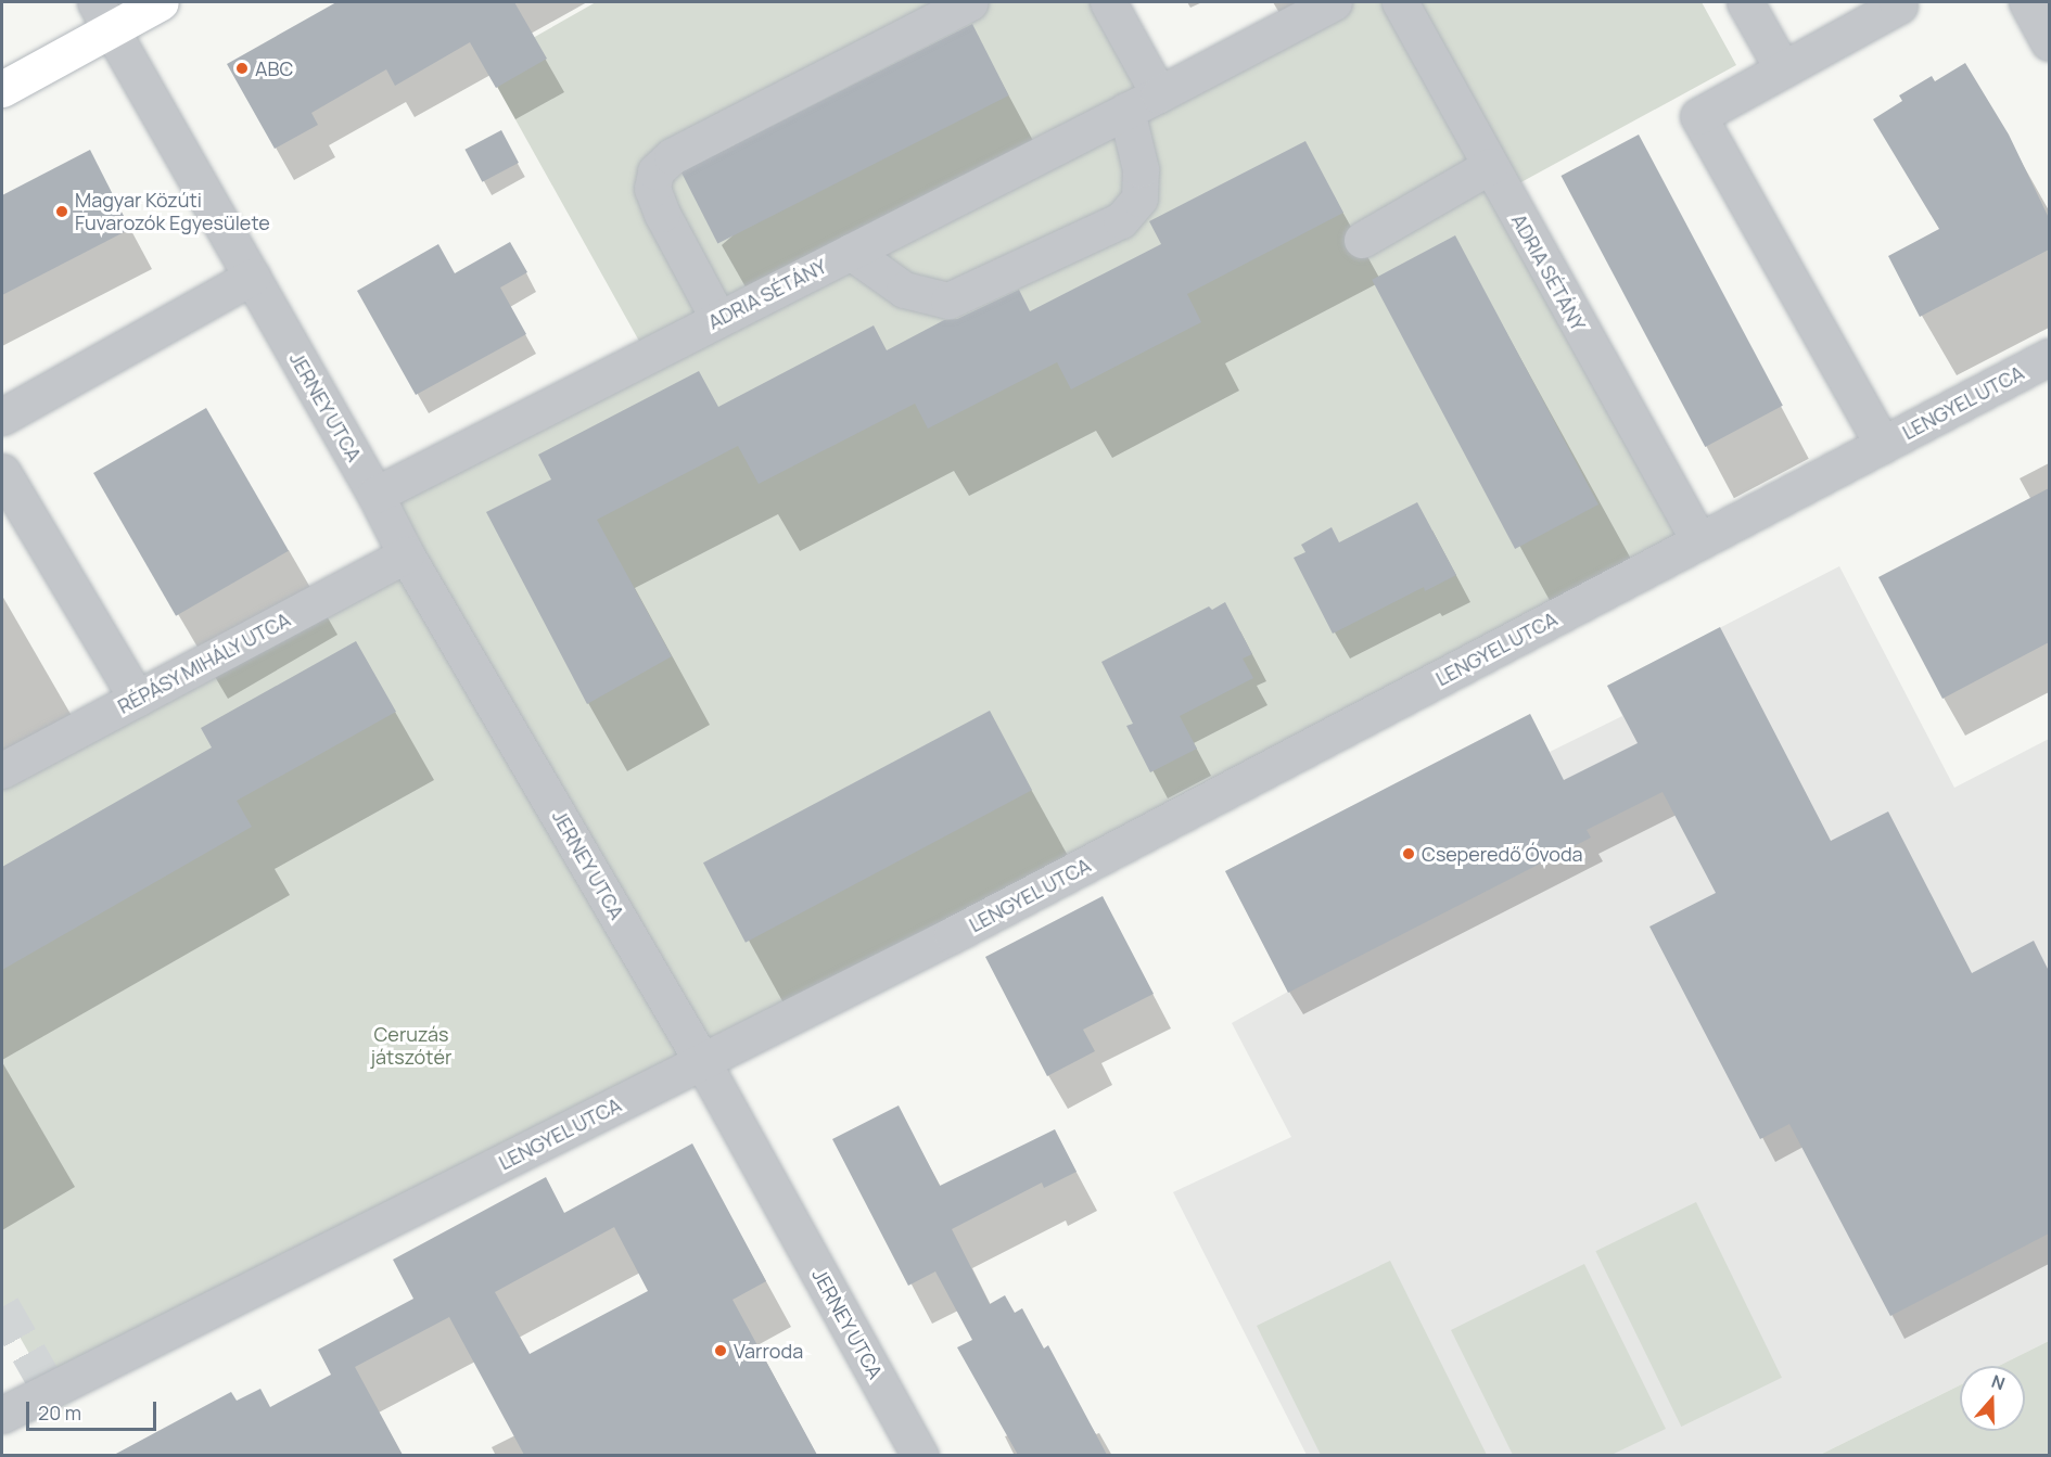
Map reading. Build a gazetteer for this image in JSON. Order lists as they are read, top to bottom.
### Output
{
  "streets": {
    "street": [
      "ADRIA SÉTÁNY",
      "LENGYEL UTCA",
      "JERNEY UTCA",
      "RÉPÁSY MIHÁLY UTCA"
    ]
  },
  "crossings": [
    ["ADRIA SÉTÁNY", "LENGYEL UTCA"],
    ["ADRIA SÉTÁNY", "JERNEY UTCA"],
    ["LENGYEL UTCA", "JERNEY UTCA"],
    ["JERNEY UTCA", "RÉPÁSY MIHÁLY UTCA"]
  ],
  "parks": ["Ceruzás játszótér"],
  "places": [
    "ABC",
    "Magyar Közúti Fuvarozók Egyesülete",
    "Cseperedő Óvoda",
    "Varroda"
  ],
  "scale_bar": "20 m",
  "north": "top"
}
